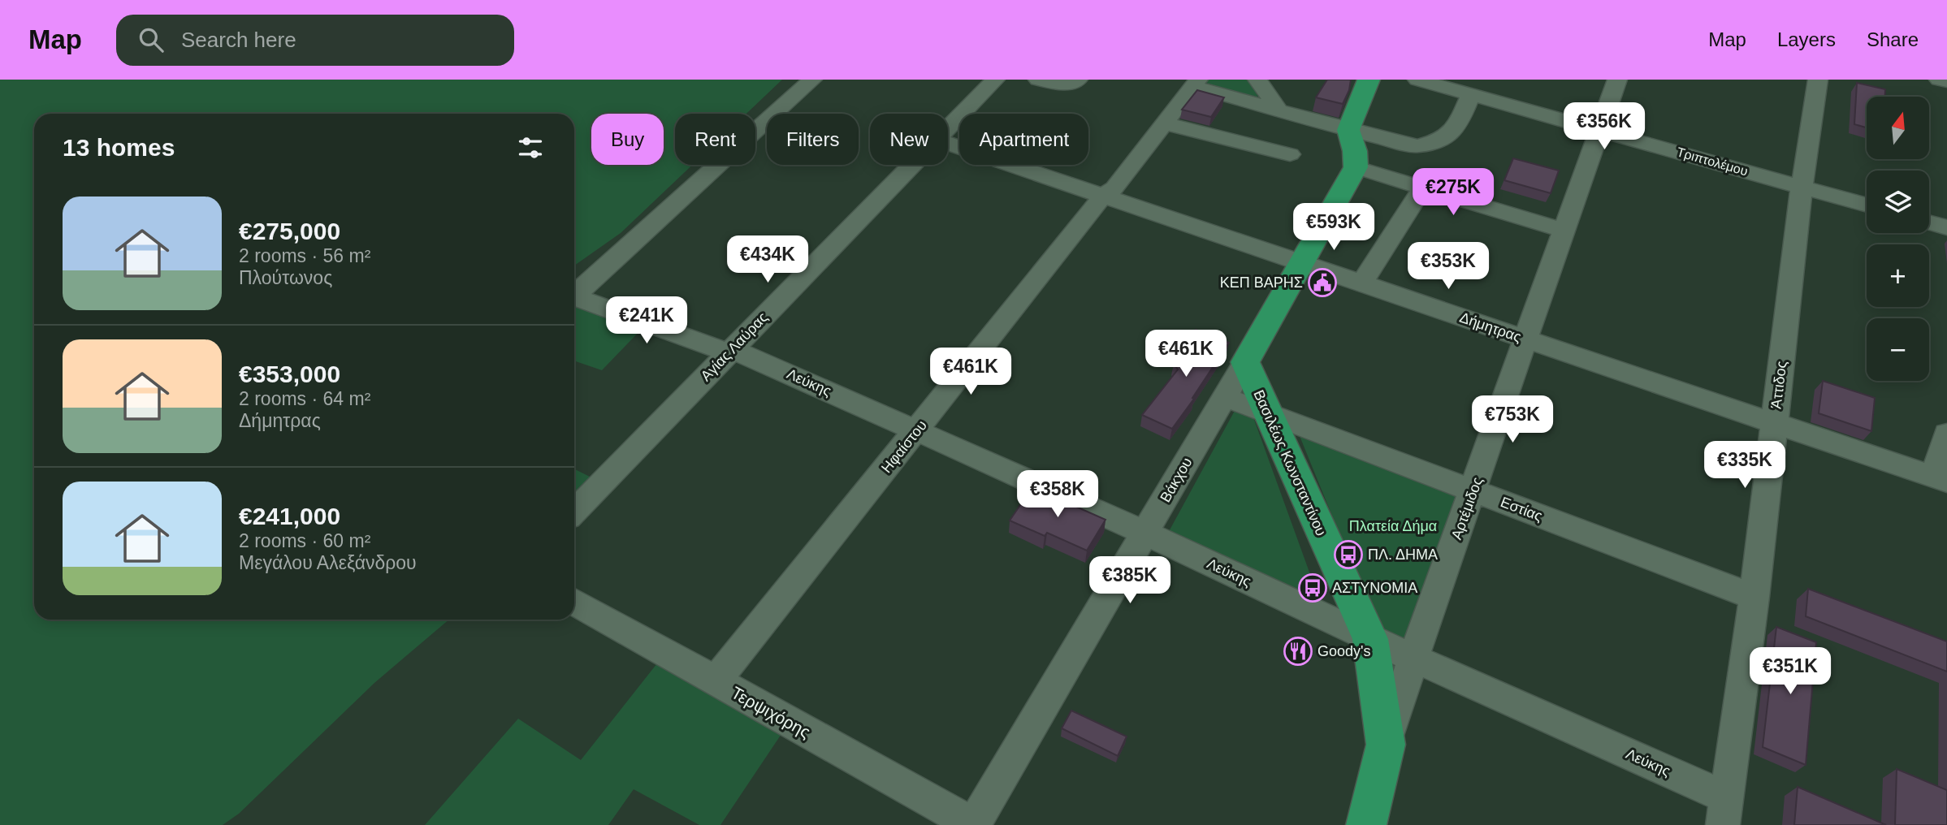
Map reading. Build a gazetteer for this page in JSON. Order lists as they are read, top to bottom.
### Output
{
  "streets": {
    "main road": ["Βασιλέως Κωνσταντίνου", "Βάκχου"],
    "street": [
      "Τριπτολέμου",
      "Δήμητρας",
      "Αγίας Λαύρας",
      "Λεύκης",
      "Άττιδος",
      "Ηφαίστου",
      "Αρτέμιδος",
      "Εστίας",
      "Τερψιχόρης"
    ]
  },
  "crossings": [
    ["Τριπτολέμου", "Άττιδος"],
    ["Τριπτολέμου", "Αρτέμιδος"],
    ["Δήμητρας", "Άττιδος"],
    ["Δήμητρας", "Ηφαίστου"],
    ["Δήμητρας", "Βάκχου"],
    ["Δήμητρας", "Αρτέμιδος"],
    ["Αγίας Λαύρας", "Λεύκης"],
    ["Λεύκης", "Άττιδος"],
    ["Λεύκης", "Ηφαίστου"],
    ["Λεύκης", "Βασιλέως Κωνσταντίνου"],
    ["Λεύκης", "Βάκχου"],
    ["Λεύκης", "Αρτέμιδος"],
    ["Άττιδος", "Εστίας"],
    ["Ηφαίστου", "Τερψιχόρης"],
    ["Βασιλέως Κωνσταντίνου", "Βάκχου"],
    ["Βασιλέως Κωνσταντίνου", "Αρτέμιδος"],
    ["Βασιλέως Κωνσταντίνου", "Εστίας"],
    ["Βάκχου", "Εστίας"],
    ["Βάκχου", "Τερψιχόρης"],
    ["Αρτέμιδος", "Εστίας"]
  ],
  "parks": ["Πλατεία Δήμα"],
  "places": {
    "public building": ["ΚΕΠ ΒΑΡΗΣ"],
    "bus stop": ["ΠΛ. ΔΗΜΑ", "ΑΣΤΥΝΟΜΙΑ"],
    "restaurant": ["Goody's"]
  },
  "north": "top",
  "page": {
    "header": "Map",
    "search": "Search here",
    "nav": ["Map", "Layers", "Share"],
    "map_buttons": ["+", "−"],
    "price": [
      "€356K",
      "€275K",
      "€593K",
      "€434K",
      "€353K",
      "€241K",
      "€461K",
      "€461K",
      "€753K",
      "€335K",
      "€358K",
      "€385K",
      "€351K"
    ],
    "chip": [
      "Buy",
      "Rent",
      "Filters",
      "New",
      "Apartment"
    ],
    "heading": "13 homes",
    "list": [
      {
        "name": "€275,000",
        "note": "2 rooms · 56 m² · Πλούτωνος"
      },
      {
        "name": "€353,000",
        "note": "2 rooms · 64 m² · Δήμητρας"
      },
      {
        "name": "€241,000",
        "note": "2 rooms · 60 m² · Μεγάλου Αλεξάνδρου"
      }
    ]
  }
}
